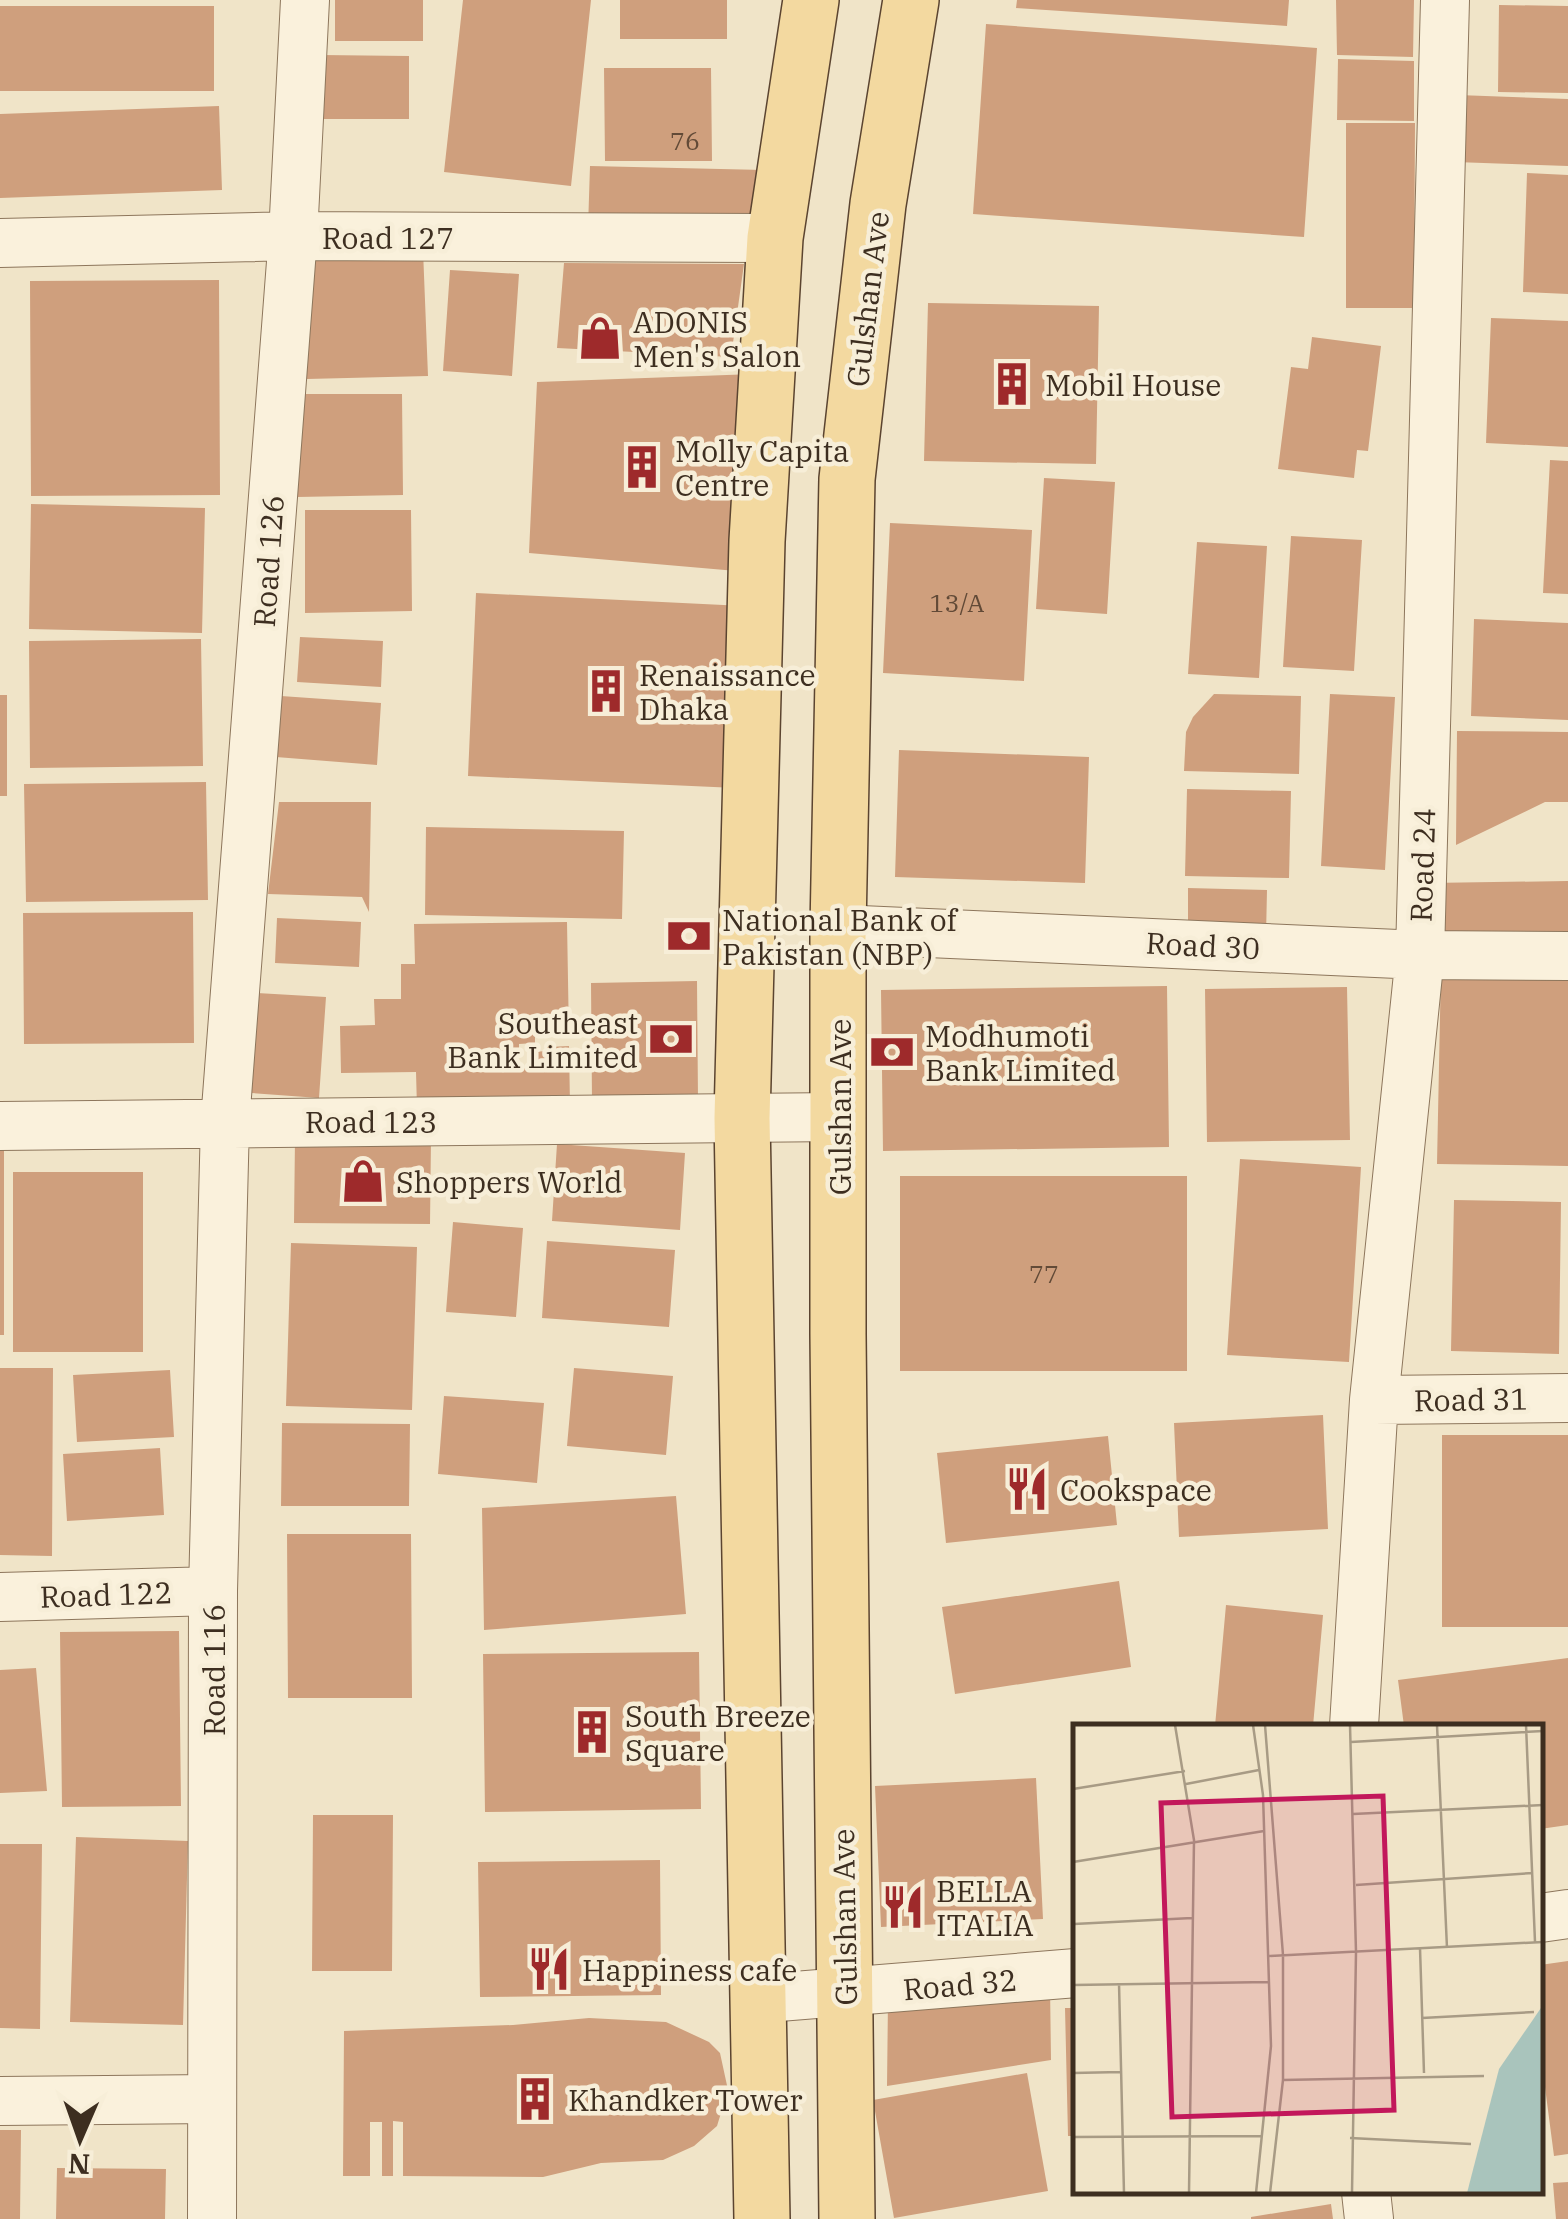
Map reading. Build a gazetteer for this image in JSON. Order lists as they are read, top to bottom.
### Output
{
  "streets": {
    "main road": ["Gulshan Ave"],
    "street": [
      "Road 127",
      "Road 126",
      "Road 24",
      "Road 30",
      "Road 123",
      "Road 31",
      "Road 122",
      "Road 116",
      "Road 32"
    ]
  },
  "crossings": [
    ["Road 127", "Road 126"],
    ["Gulshan Ave", "Road 30"],
    ["Gulshan Ave", "Road 123"],
    ["Gulshan Ave", "Road 32"],
    ["Road 126", "Road 123"],
    ["Road 126", "Road 116"],
    ["Road 24", "Road 30"],
    ["Road 24", "Road 31"],
    ["Road 123", "Road 116"],
    ["Road 122", "Road 116"]
  ],
  "places": {
    "shop": ["ADONIS Men's Salon", "Shoppers World"],
    "building": [
      "Mobil House",
      "Molly Capita Centre",
      "Renaissance Dhaka",
      "South Breeze Square",
      "Khandker Tower"
    ],
    "bank": ["National Bank of Pakistan (NBP)", "Southeast Bank Limited", "Modhumoti Bank Limited"],
    "restaurant": ["Cookspace", "BELLA ITALIA", "Happiness cafe"]
  },
  "house_numbers": ["76", "13/A", "77"],
  "north": "bottom"
}
